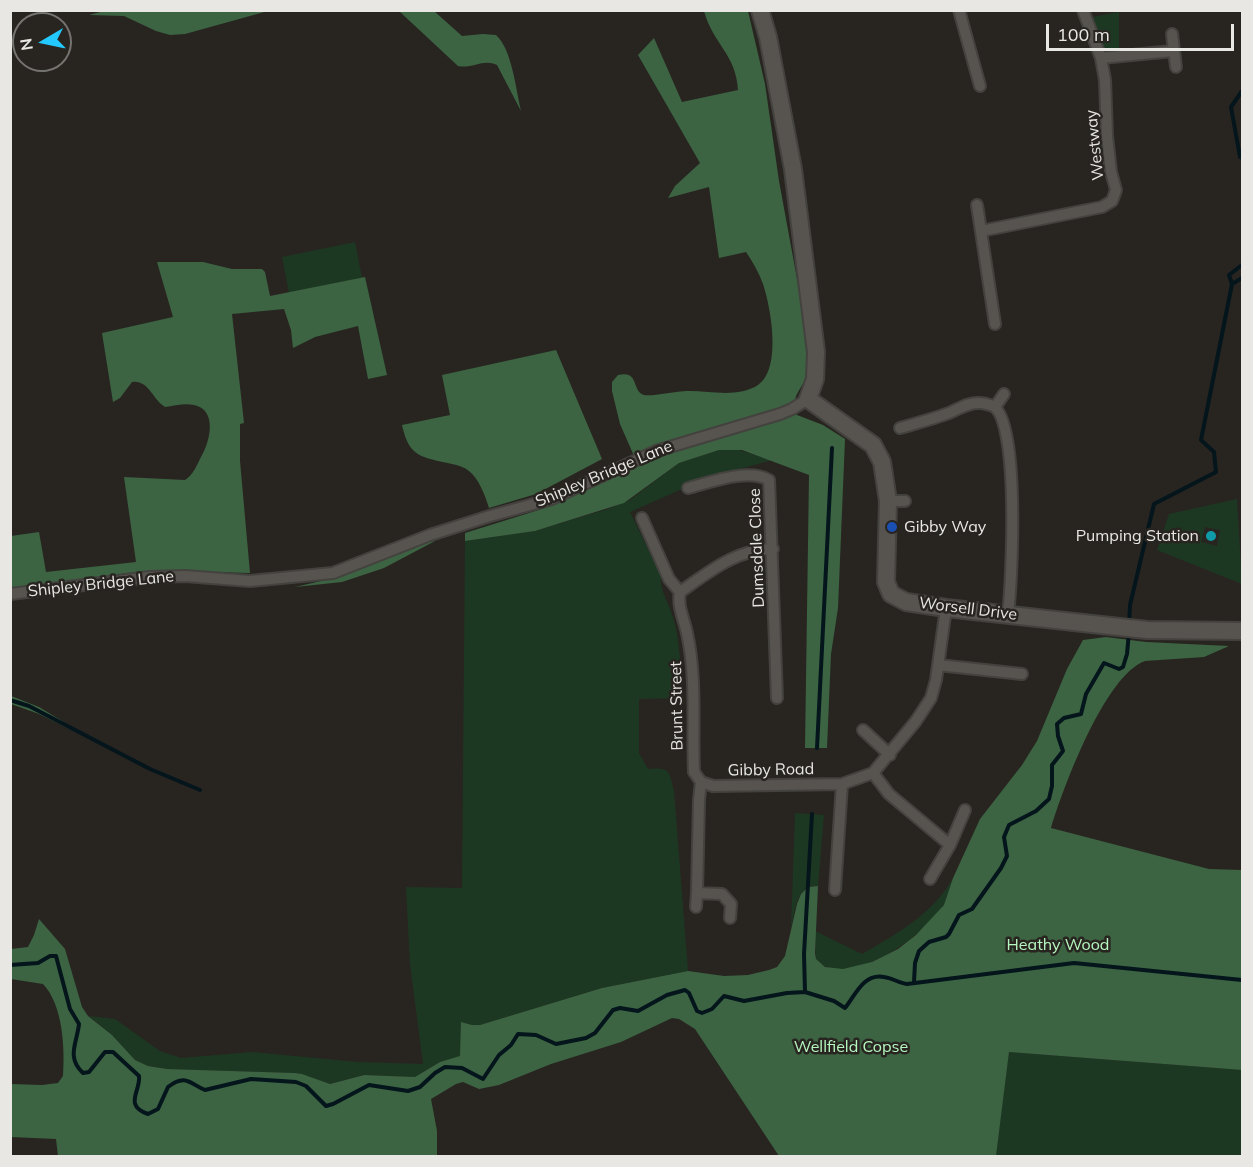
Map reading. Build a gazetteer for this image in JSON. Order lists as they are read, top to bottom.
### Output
{
  "streets": {
    "street": [
      "Westway",
      "Shipley Bridge Lane",
      "Dumsdale Close",
      "Worsell Drive",
      "Brunt Street",
      "Gibby Road"
    ]
  },
  "crossings": [
    ["Shipley Bridge Lane", "Worsell Drive"],
    ["Worsell Drive", "Gibby Road"],
    ["Brunt Street", "Gibby Road"]
  ],
  "parks": ["Heathy Wood", "Wellfield Copse"],
  "places": ["Gibby Way", "Pumping Station"],
  "scale_bar": "100 m",
  "north": "left"
}
